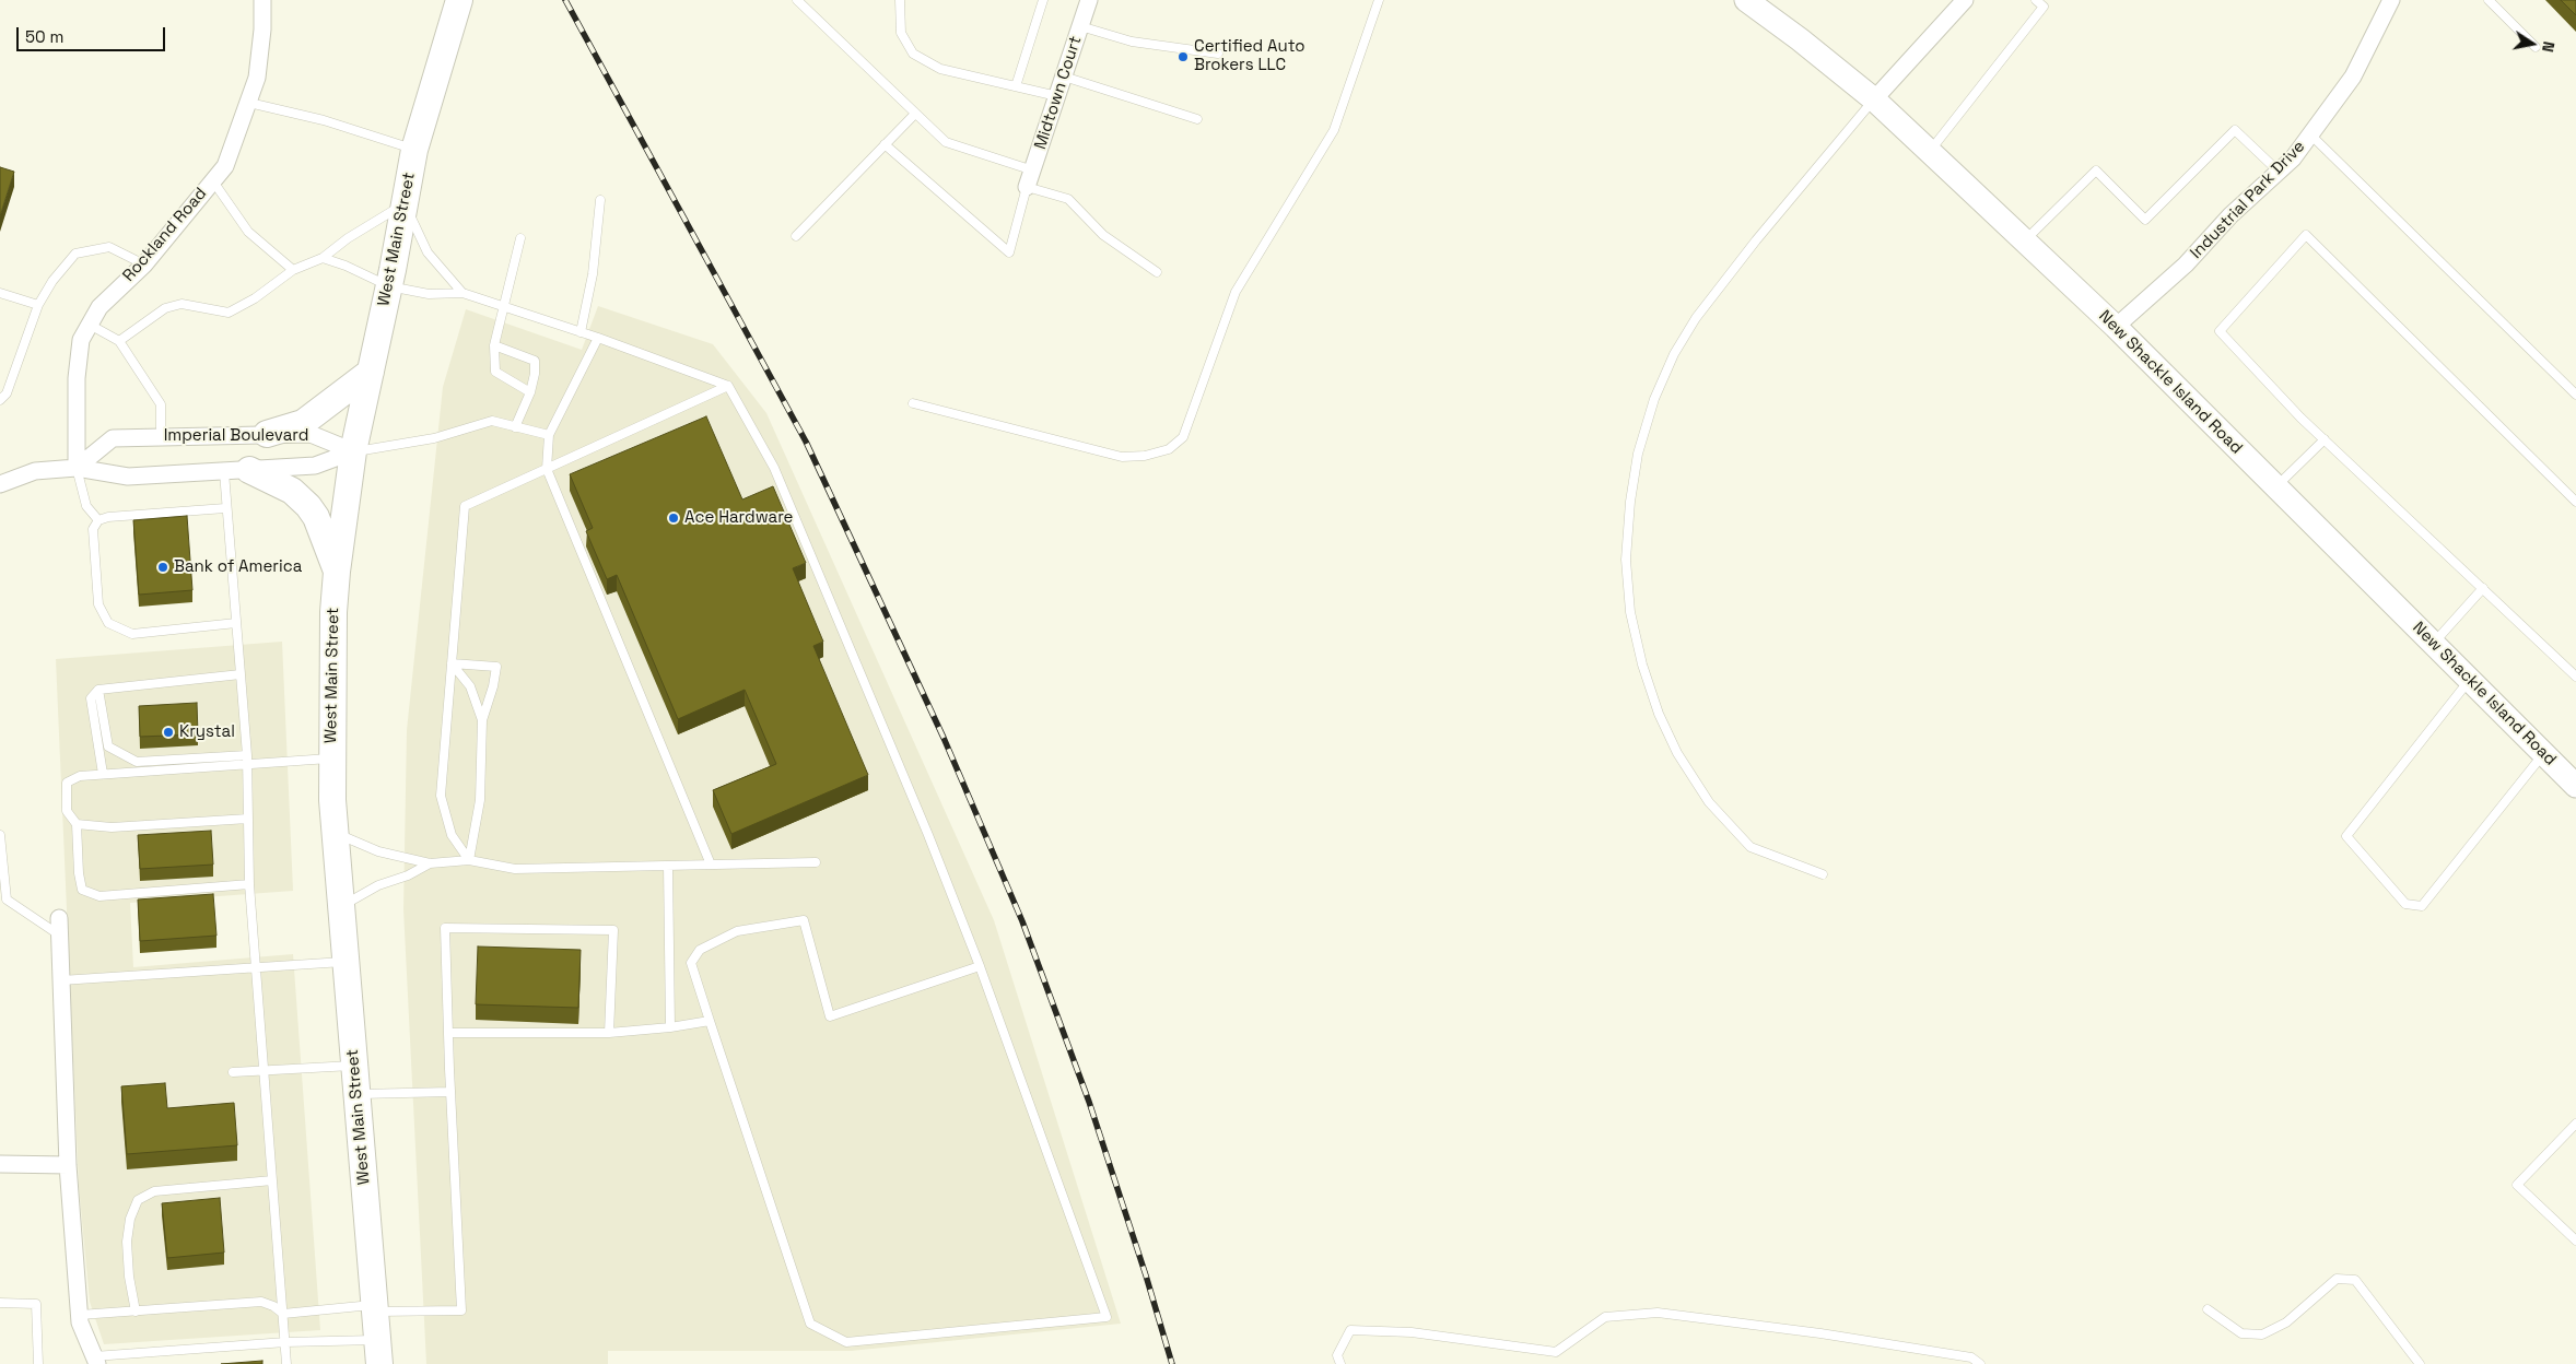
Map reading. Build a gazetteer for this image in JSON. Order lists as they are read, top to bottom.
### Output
{
  "streets": {
    "main road": ["West Main Street", "New Shackle Island Road"],
    "street": [
      "Midtown Court",
      "Industrial Park Drive",
      "Rockland Road",
      "Imperial Boulevard"
    ]
  },
  "crossings": [
    ["Industrial Park Drive", "New Shackle Island Road"],
    ["Rockland Road", "Imperial Boulevard"],
    ["West Main Street", "Imperial Boulevard"]
  ],
  "places": [
    "Certified Auto Brokers LLC",
    "Ace Hardware",
    "Bank of America",
    "Krystal"
  ],
  "scale_bar": "50 m",
  "north": "right"
}
